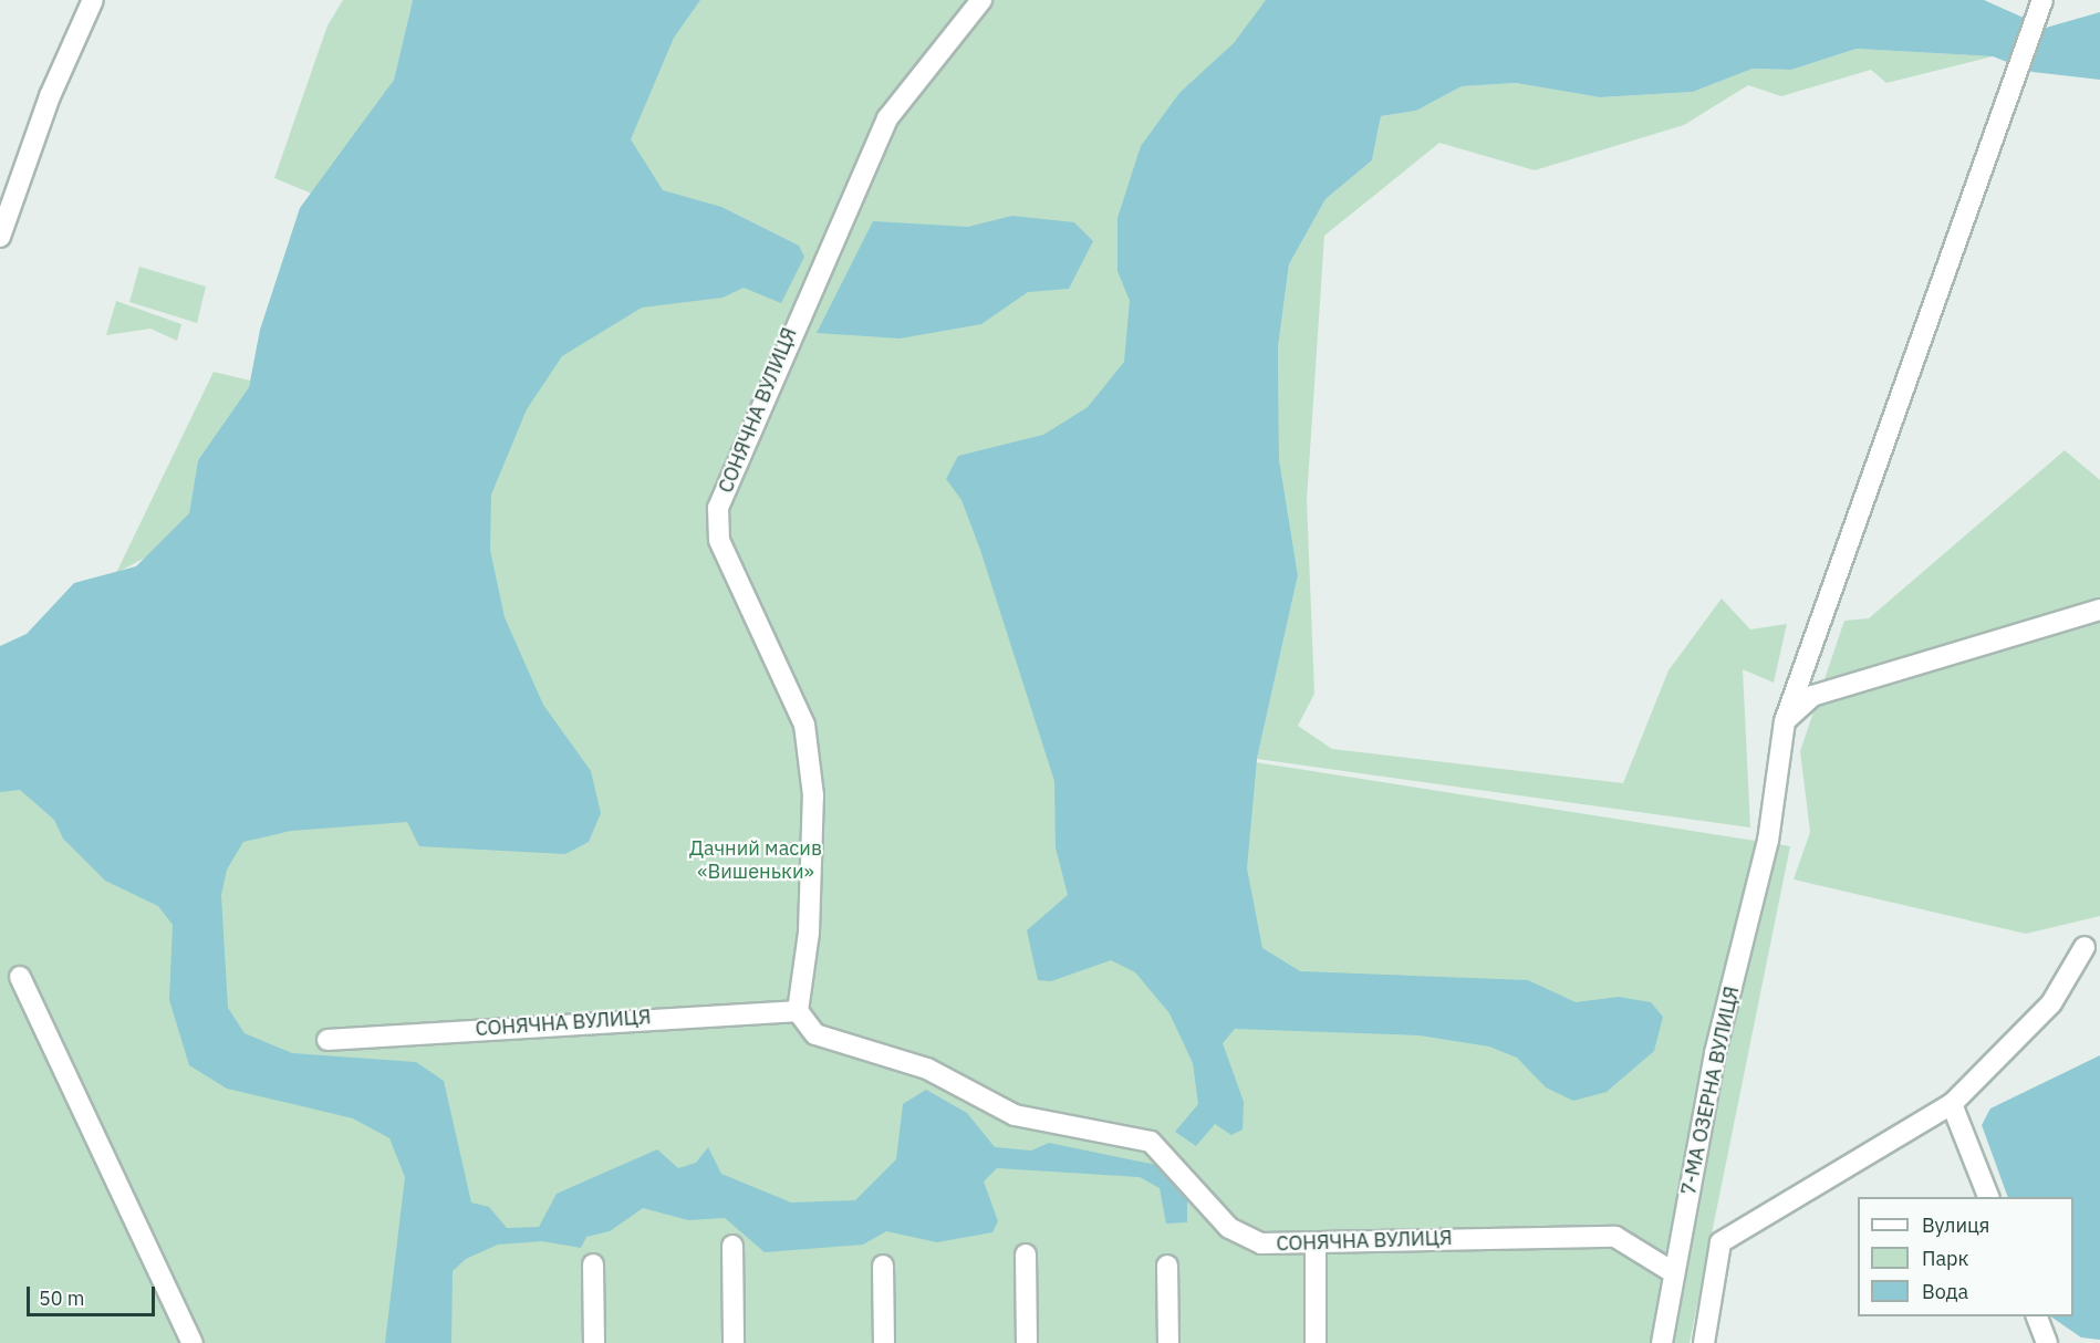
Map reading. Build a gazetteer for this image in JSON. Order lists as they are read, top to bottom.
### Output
{
  "streets": {
    "street": ["СОНЯЧНА ВУЛИЦЯ", "7-МА ОЗЕРНА ВУЛИЦЯ"]
  },
  "crossings": [
    ["СОНЯЧНА ВУЛИЦЯ", "7-МА ОЗЕРНА ВУЛИЦЯ"]
  ],
  "parks": ["Дачний масив «Вишеньки»"],
  "legend": ["Вулиця", "Парк", "Вода"],
  "scale_bar": "50 m"
}
